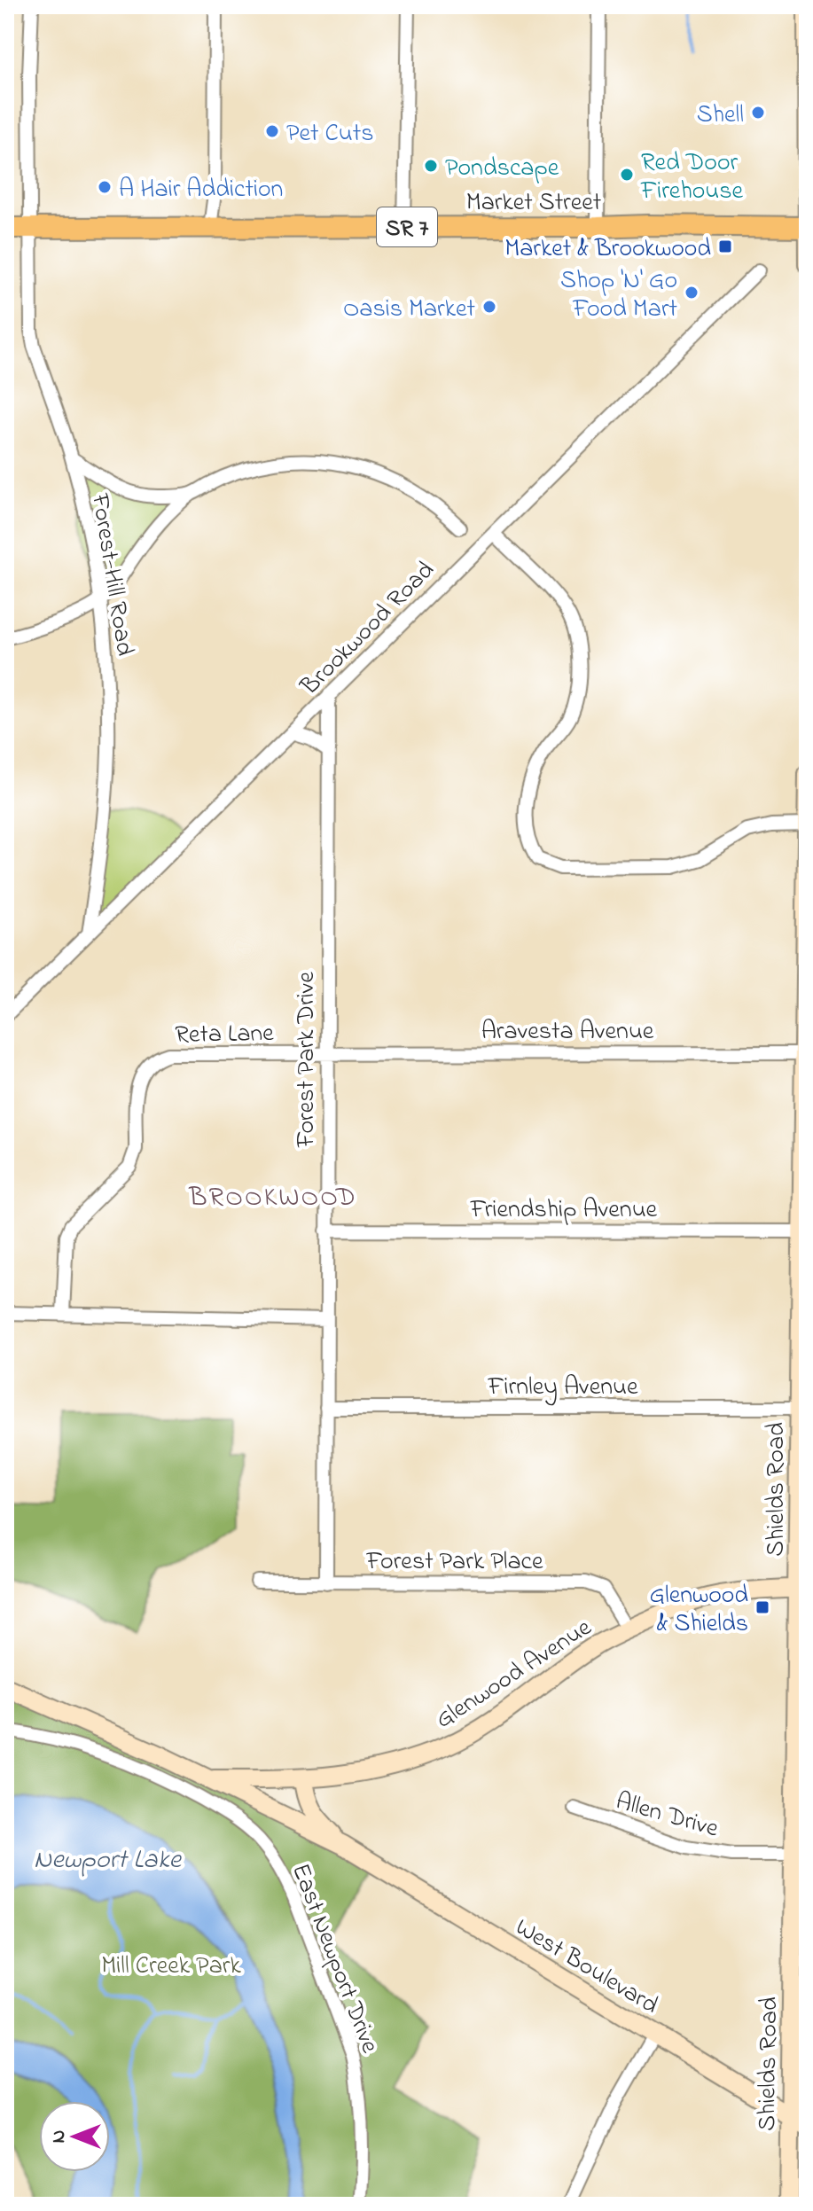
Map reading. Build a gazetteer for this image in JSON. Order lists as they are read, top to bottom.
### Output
{
  "streets": {
    "main road": ["Market Street", "SR 7"],
    "street": [
      "Forest-Hill Road",
      "Brookwood Road",
      "Aravesta Avenue",
      "Reta Lane",
      "Forest Park Drive",
      "Friendship Avenue",
      "Firnley Avenue",
      "Shields Road",
      "Forest Park Place",
      "Glenwood Avenue",
      "Allen Drive",
      "East Newport Drive",
      "West Boulevard"
    ]
  },
  "crossings": [
    ["Market Street", "Forest-Hill Road"],
    ["Forest-Hill Road", "Brookwood Road"],
    ["Brookwood Road", "Forest Park Drive"],
    ["Aravesta Avenue", "Reta Lane"],
    ["Aravesta Avenue", "Forest Park Drive"],
    ["Aravesta Avenue", "Shields Road"],
    ["Reta Lane", "Forest Park Drive"],
    ["Forest Park Drive", "Friendship Avenue"],
    ["Forest Park Drive", "Firnley Avenue"],
    ["Forest Park Drive", "Forest Park Place"],
    ["Friendship Avenue", "Shields Road"],
    ["Firnley Avenue", "Shields Road"],
    ["Shields Road", "Glenwood Avenue"],
    ["Shields Road", "Allen Drive"],
    ["Shields Road", "West Boulevard"],
    ["Forest Park Place", "Glenwood Avenue"],
    ["Glenwood Avenue", "West Boulevard"]
  ],
  "districts": ["BROOKWOOD"],
  "water": ["Newport Lake"],
  "parks": ["Mill Creek Park"],
  "places": {
    "other": [
      "Shell",
      "Pet Cuts",
      "Pondscape",
      "Red Door Firehouse",
      "A Hair Addiction",
      "Shop 'N' Go Food Mart",
      "Oasis Market"
    ],
    "transit": ["Market & Brookwood", "Glenwood & Shields"]
  },
  "north": "left"
}
